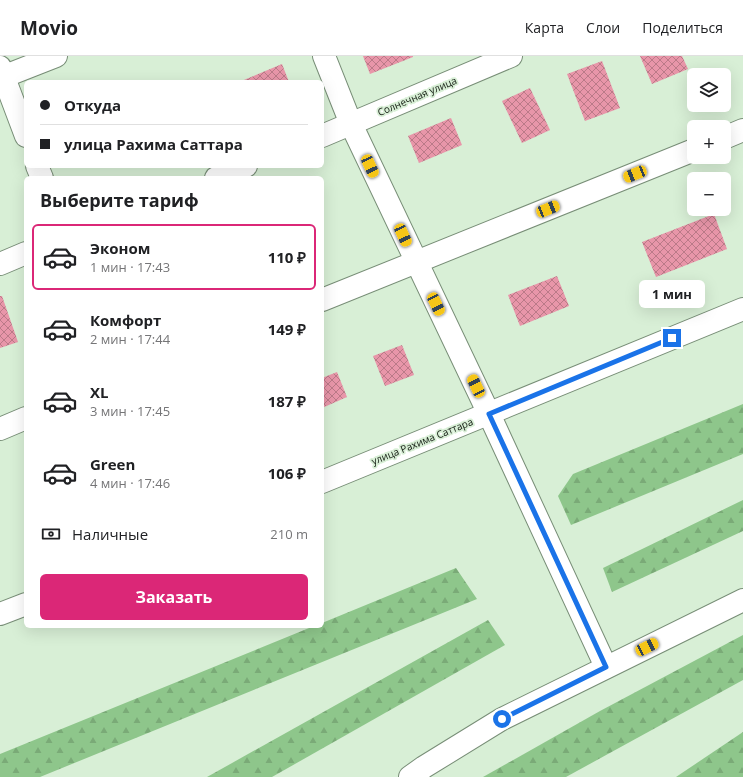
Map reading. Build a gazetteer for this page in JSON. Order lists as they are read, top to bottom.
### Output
{
  "streets": {
    "street": ["Солнечная улица", "улица Рахима Саттара"]
  },
  "page": {
    "header": "Movio",
    "nav": ["Карта", "Слои", "Поделиться"],
    "map_buttons": ["+", "−"],
    "banner": ["Откуда", "улица Рахима Саттара"],
    "heading": "Выберите тариф",
    "list": [
      {
        "name": "Эконом",
        "note": "1 мин · 17:43",
        "value": "110 ₽"
      },
      {
        "name": "Комфорт",
        "note": "2 мин · 17:44",
        "value": "149 ₽"
      },
      {
        "name": "XL",
        "note": "3 мин · 17:45",
        "value": "187 ₽"
      },
      {
        "name": "Green",
        "note": "4 мин · 17:46",
        "value": "106 ₽"
      }
    ],
    "bubble": "1 мин",
    "pay": ["Наличные", "210 m"],
    "buttons": "Заказать"
  }
}
